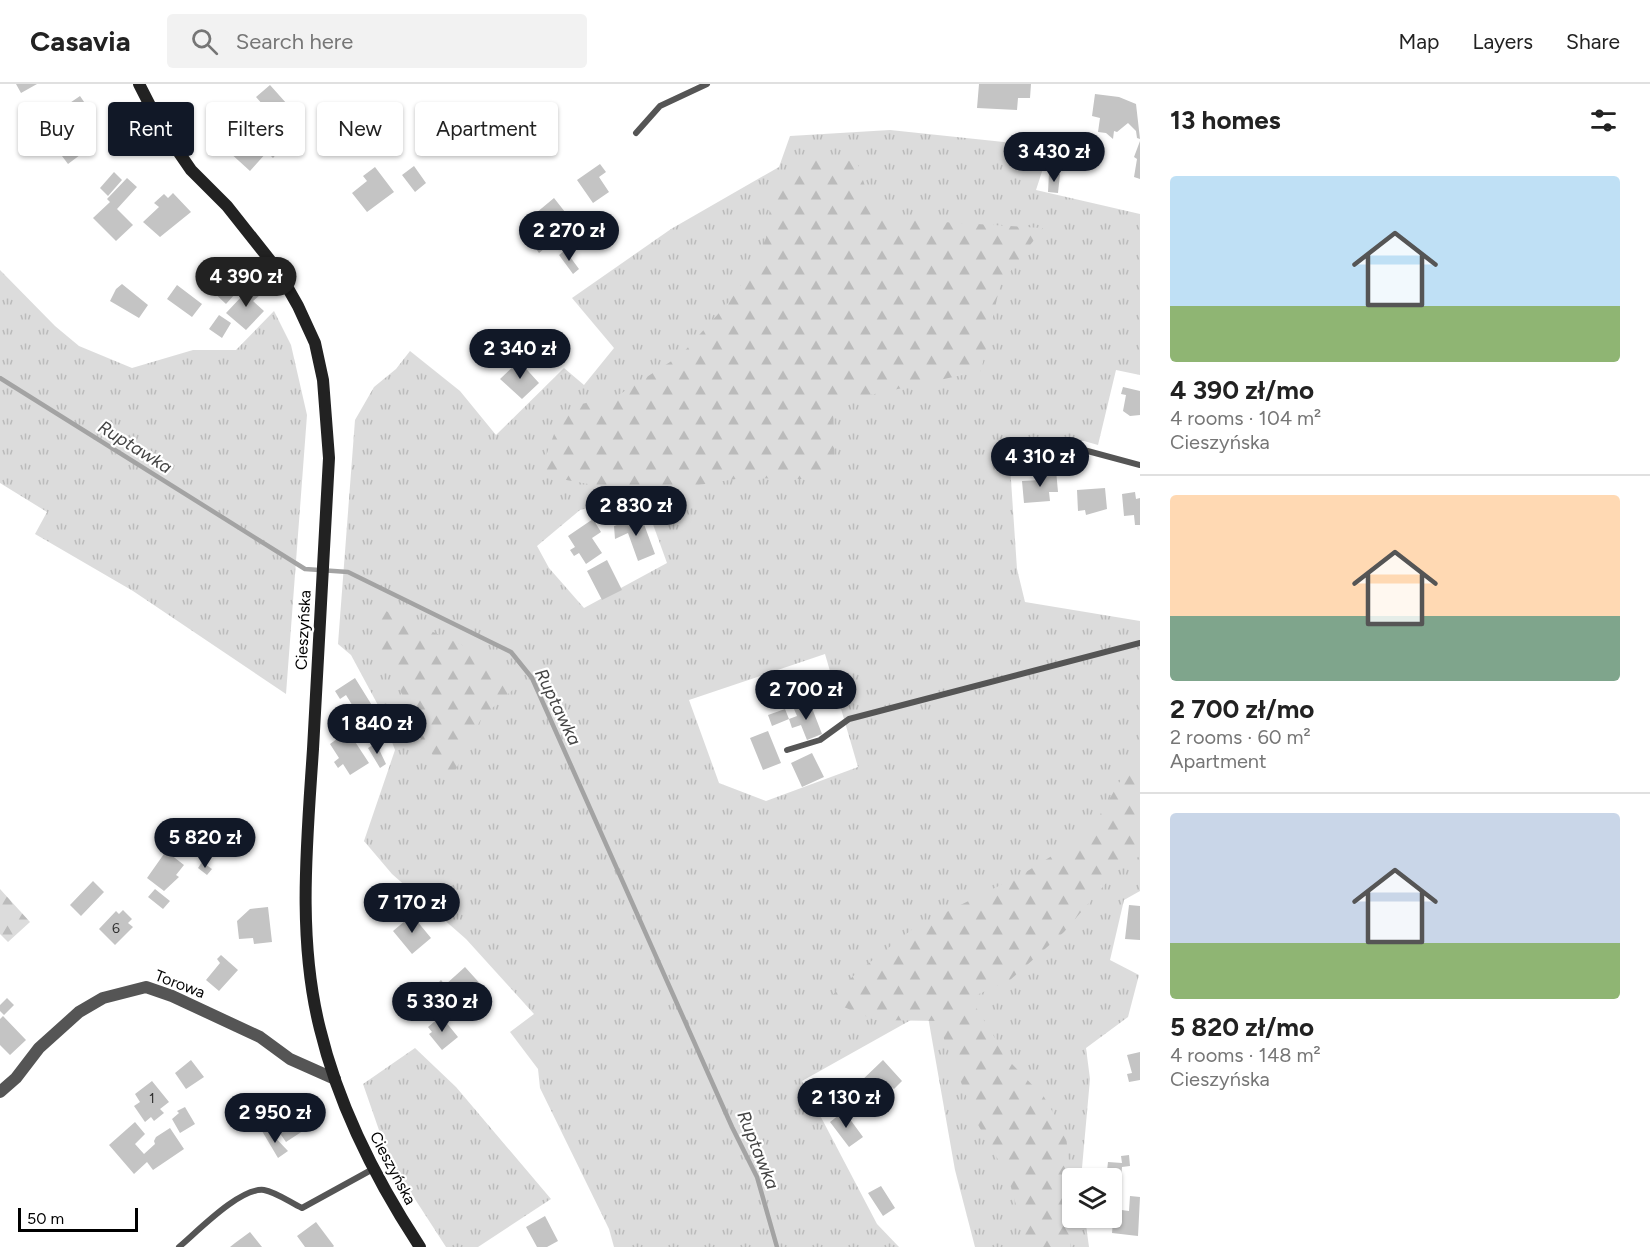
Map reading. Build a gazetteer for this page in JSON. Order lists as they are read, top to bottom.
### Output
{
  "streets": {
    "main road": ["Cieszyńska"],
    "street": ["Torowa"]
  },
  "crossings": [
    ["Cieszyńska", "Torowa"]
  ],
  "water": ["Ruptawka"],
  "house_numbers": ["6", "1"],
  "scale_bar": "50 m",
  "page": {
    "header": "Casavia",
    "search": "Search here",
    "nav": ["Map", "Layers", "Share"],
    "heading": "13 homes",
    "chip": [
      "Buy",
      "Rent",
      "Filters",
      "New",
      "Apartment"
    ],
    "price": [
      "3 430 zł",
      "2 270 zł",
      "4 390 zł",
      "2 340 zł",
      "4 310 zł",
      "2 830 zł",
      "2 700 zł",
      "1 840 zł",
      "5 820 zł",
      "7 170 zł",
      "5 330 zł",
      "2 130 zł",
      "2 950 zł"
    ],
    "list": [
      {
        "name": "4 390 zł/mo",
        "note": "4 rooms · 104 m² · Cieszyńska"
      },
      {
        "name": "2 700 zł/mo",
        "note": "2 rooms · 60 m² · Apartment"
      },
      {
        "name": "5 820 zł/mo",
        "note": "4 rooms · 148 m² · Cieszyńska"
      }
    ],
    "scale": "50 m"
  }
}
